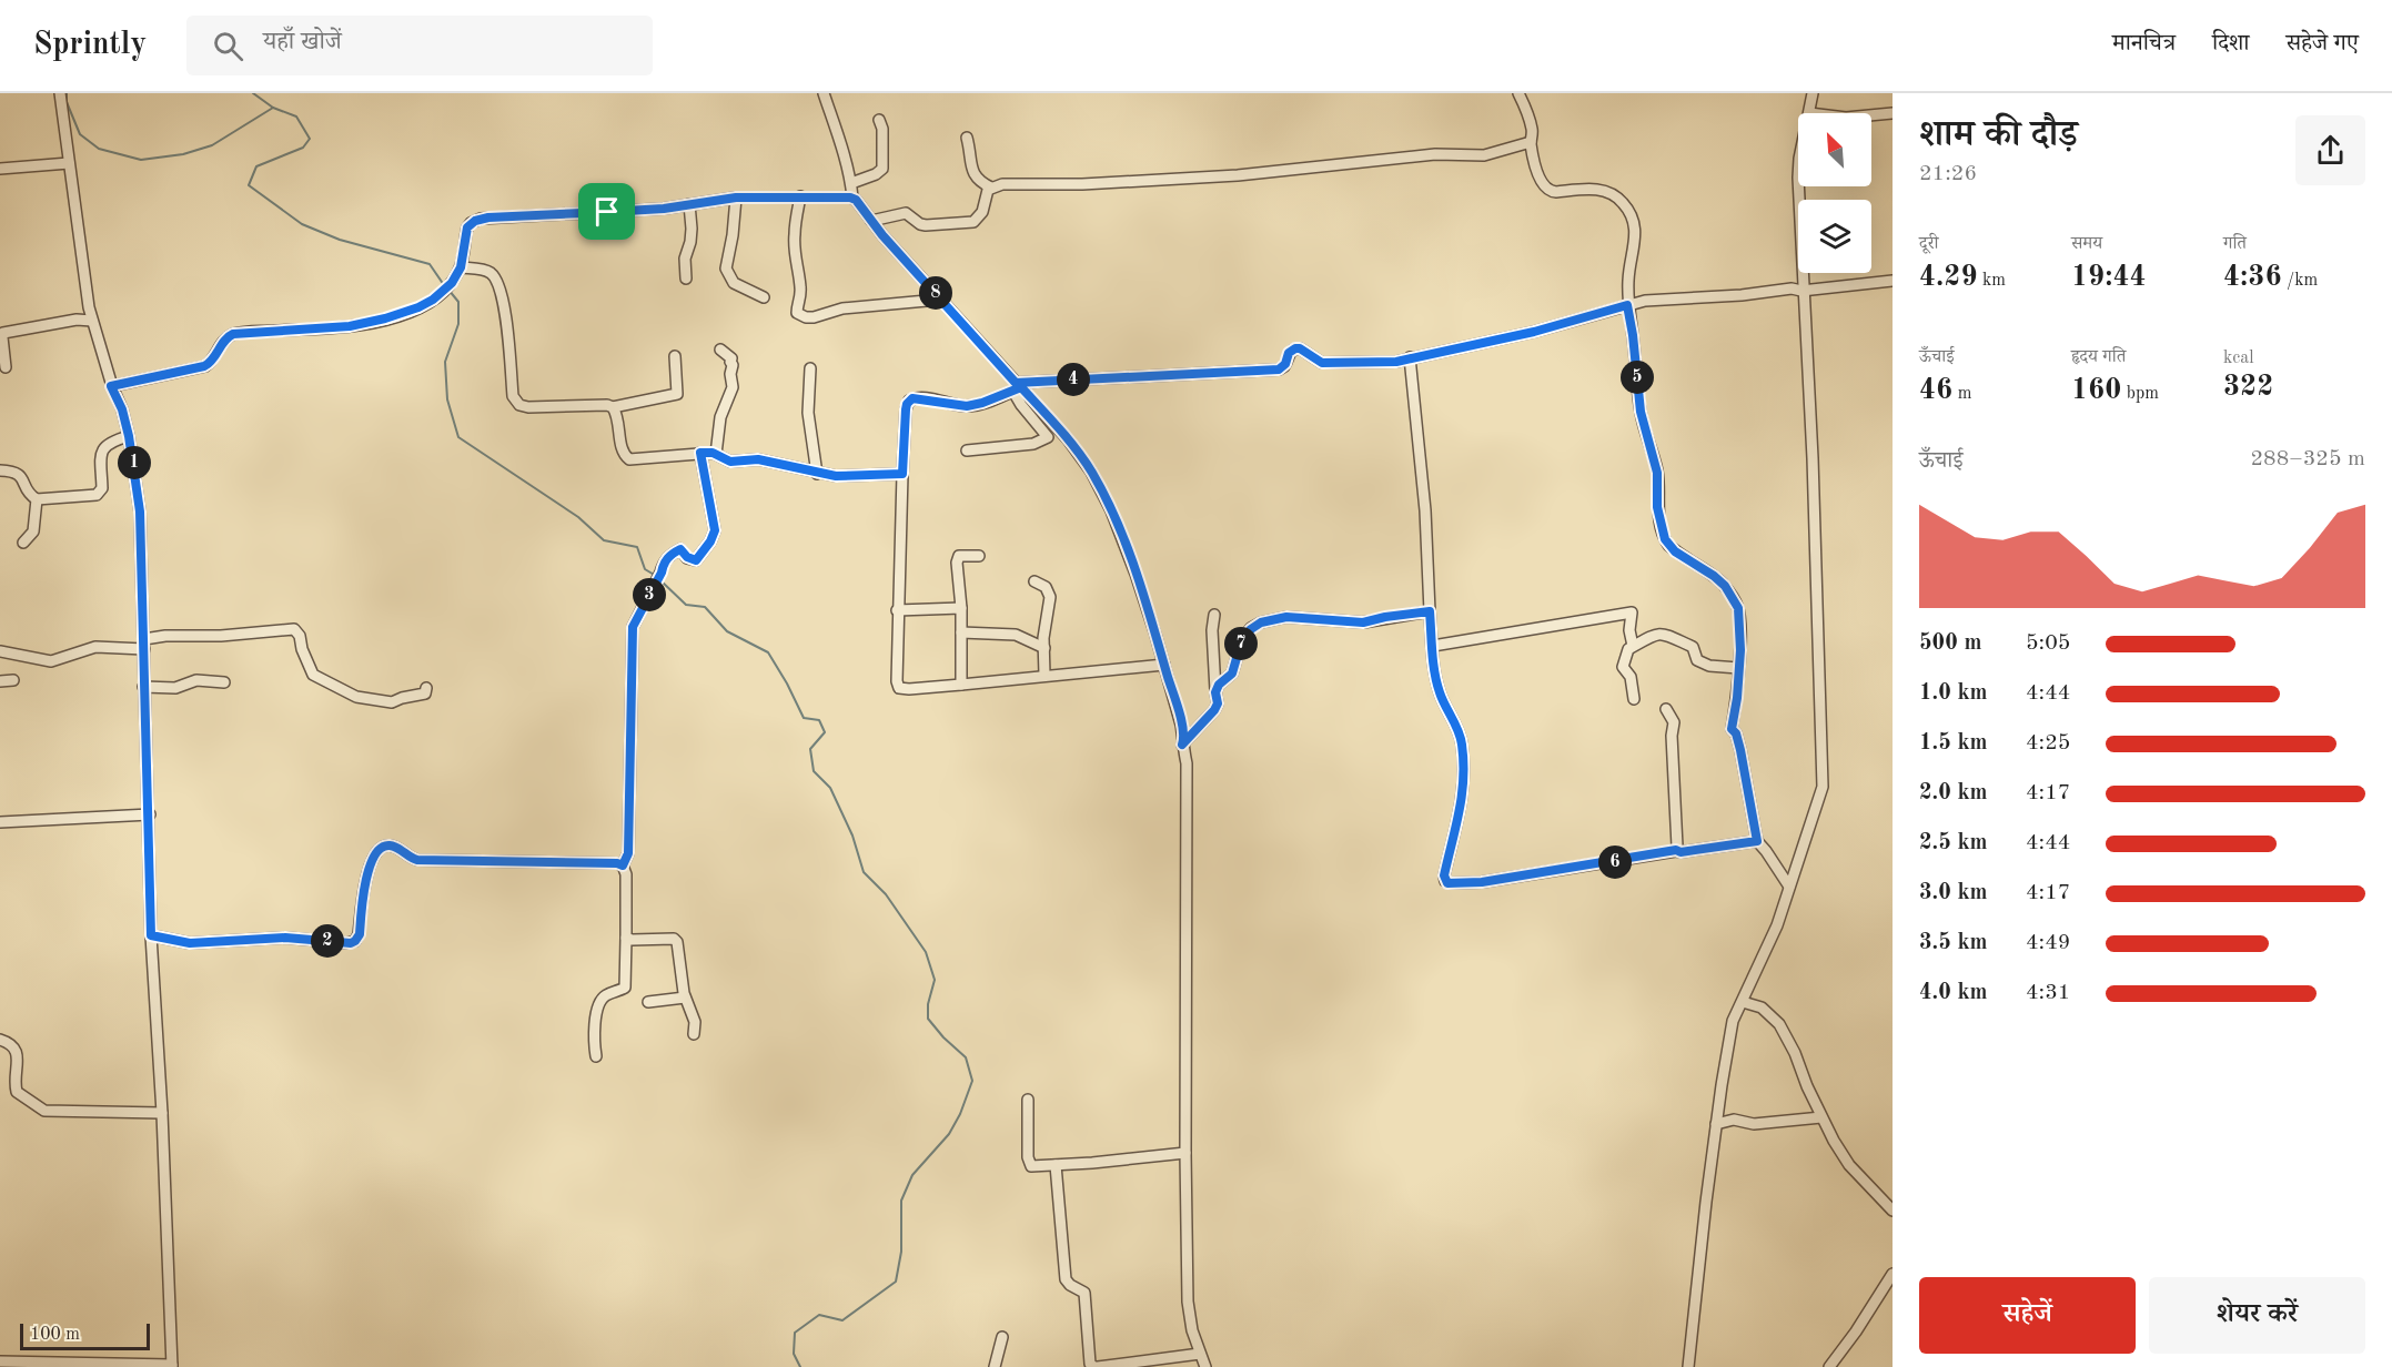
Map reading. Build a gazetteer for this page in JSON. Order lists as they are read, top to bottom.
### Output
{
  "scale_bar": "100 m",
  "north": "top left",
  "page": {
    "header": "Sprintly",
    "search": "यहाँ खोजें",
    "nav": ["मानचित्र", "दिशा", "सहेजे गए"],
    "heading": ["शाम की दौड़", "21:26"],
    "stats": [
      ["दूरी", "4.29 km"],
      ["समय", "19:44"],
      ["गति", "4:36 /km"],
      ["ऊँचाई", "46 m"],
      ["हृदय गति", "160 bpm"],
      ["kcal", "322"]
    ],
    "pins": [
      "8",
      "5",
      "4",
      "1",
      "3",
      "7",
      "6",
      "2"
    ],
    "chart": ["ऊँचाई", "288–325 m"],
    "list": [
      {
        "name": "500 m",
        "note": "5:05"
      },
      {
        "name": "1.0 km",
        "note": "4:44"
      },
      {
        "name": "1.5 km",
        "note": "4:25"
      },
      {
        "name": "2.0 km",
        "note": "4:17"
      },
      {
        "name": "2.5 km",
        "note": "4:44"
      },
      {
        "name": "3.0 km",
        "note": "4:17"
      },
      {
        "name": "3.5 km",
        "note": "4:49"
      },
      {
        "name": "4.0 km",
        "note": "4:31"
      }
    ],
    "buttons": ["सहेजें", "शेयर करें"],
    "scale": "100 m"
  }
}
